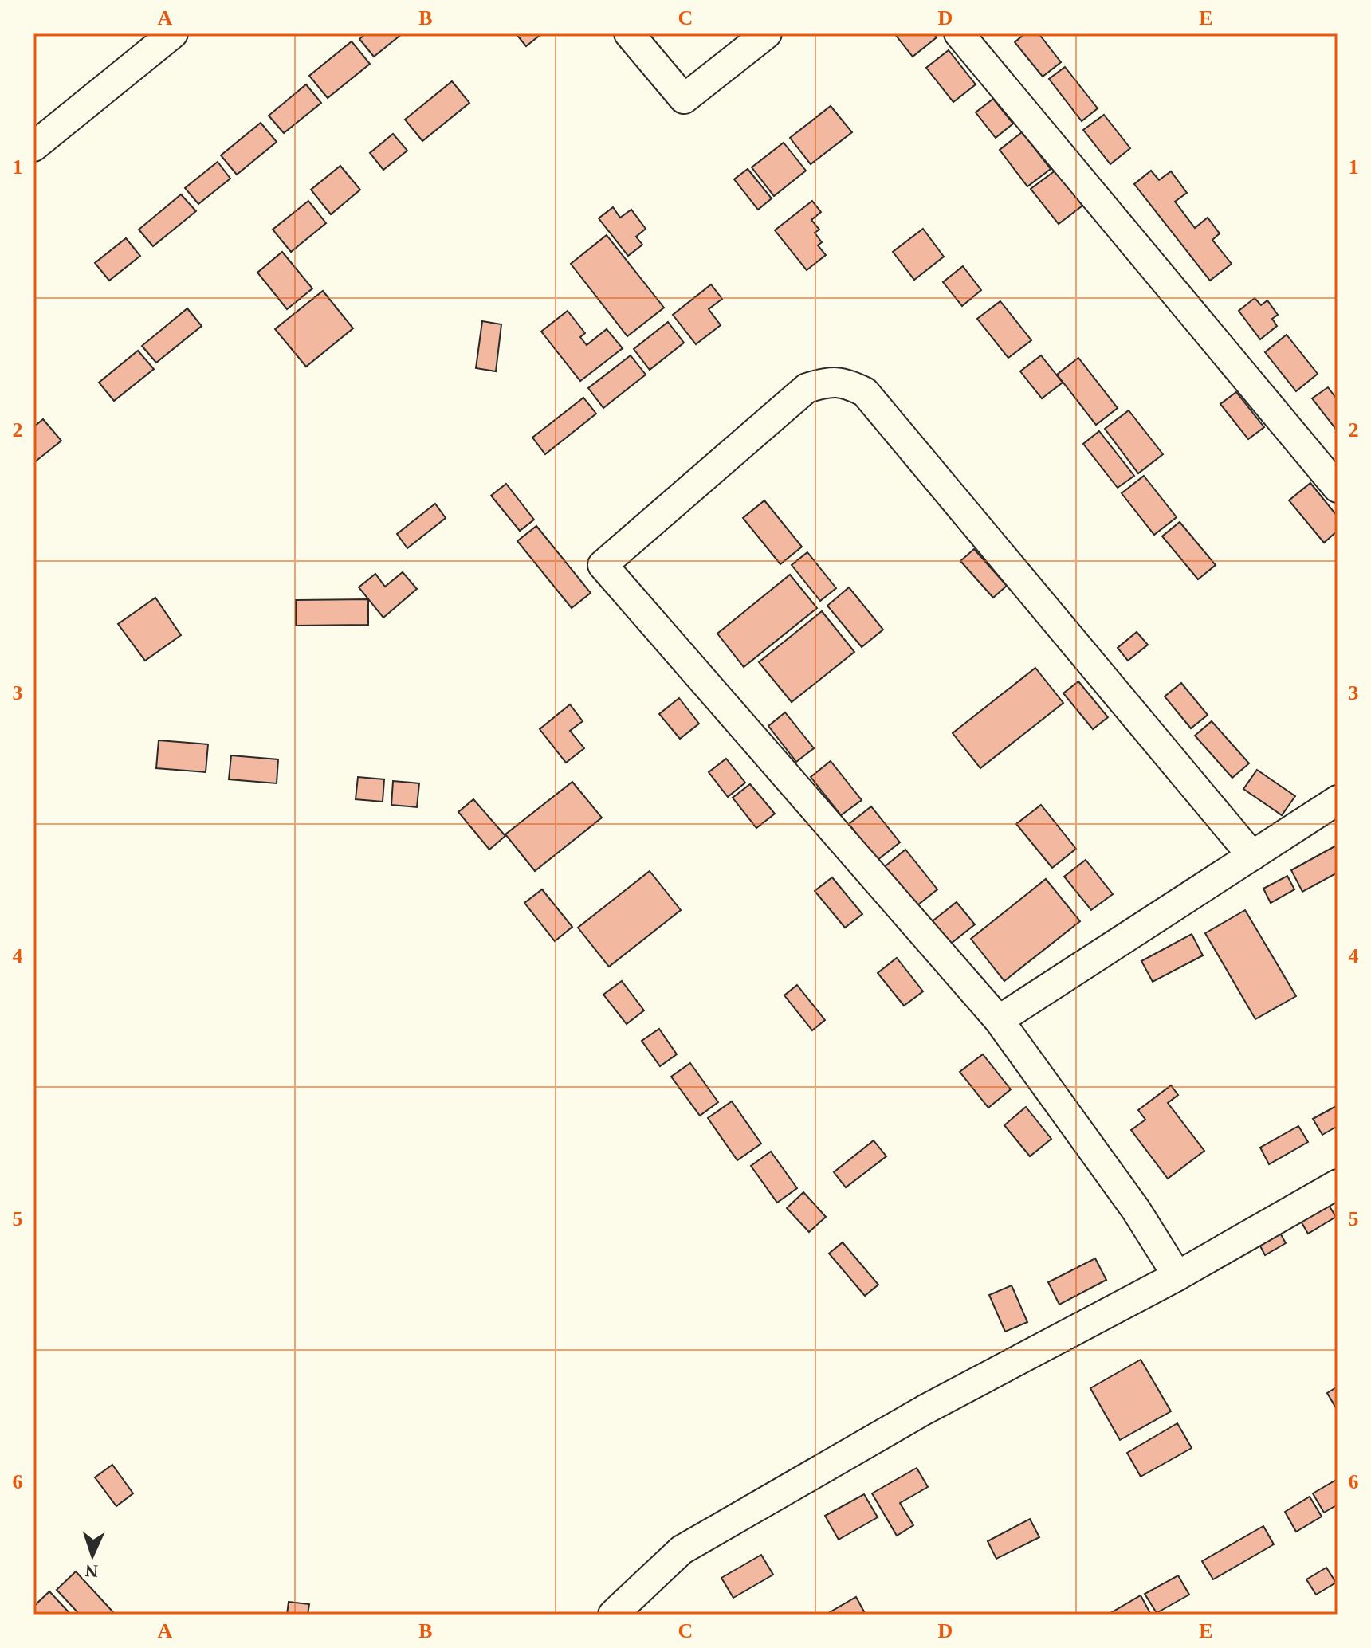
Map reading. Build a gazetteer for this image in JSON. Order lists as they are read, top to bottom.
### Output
{
  "north": "bottom",
  "grid": {
    "columns": [
      "A",
      "B",
      "C",
      "D",
      "E"
    ],
    "rows": [
      "1",
      "2",
      "3",
      "4",
      "5",
      "6"
    ]
  }
}
